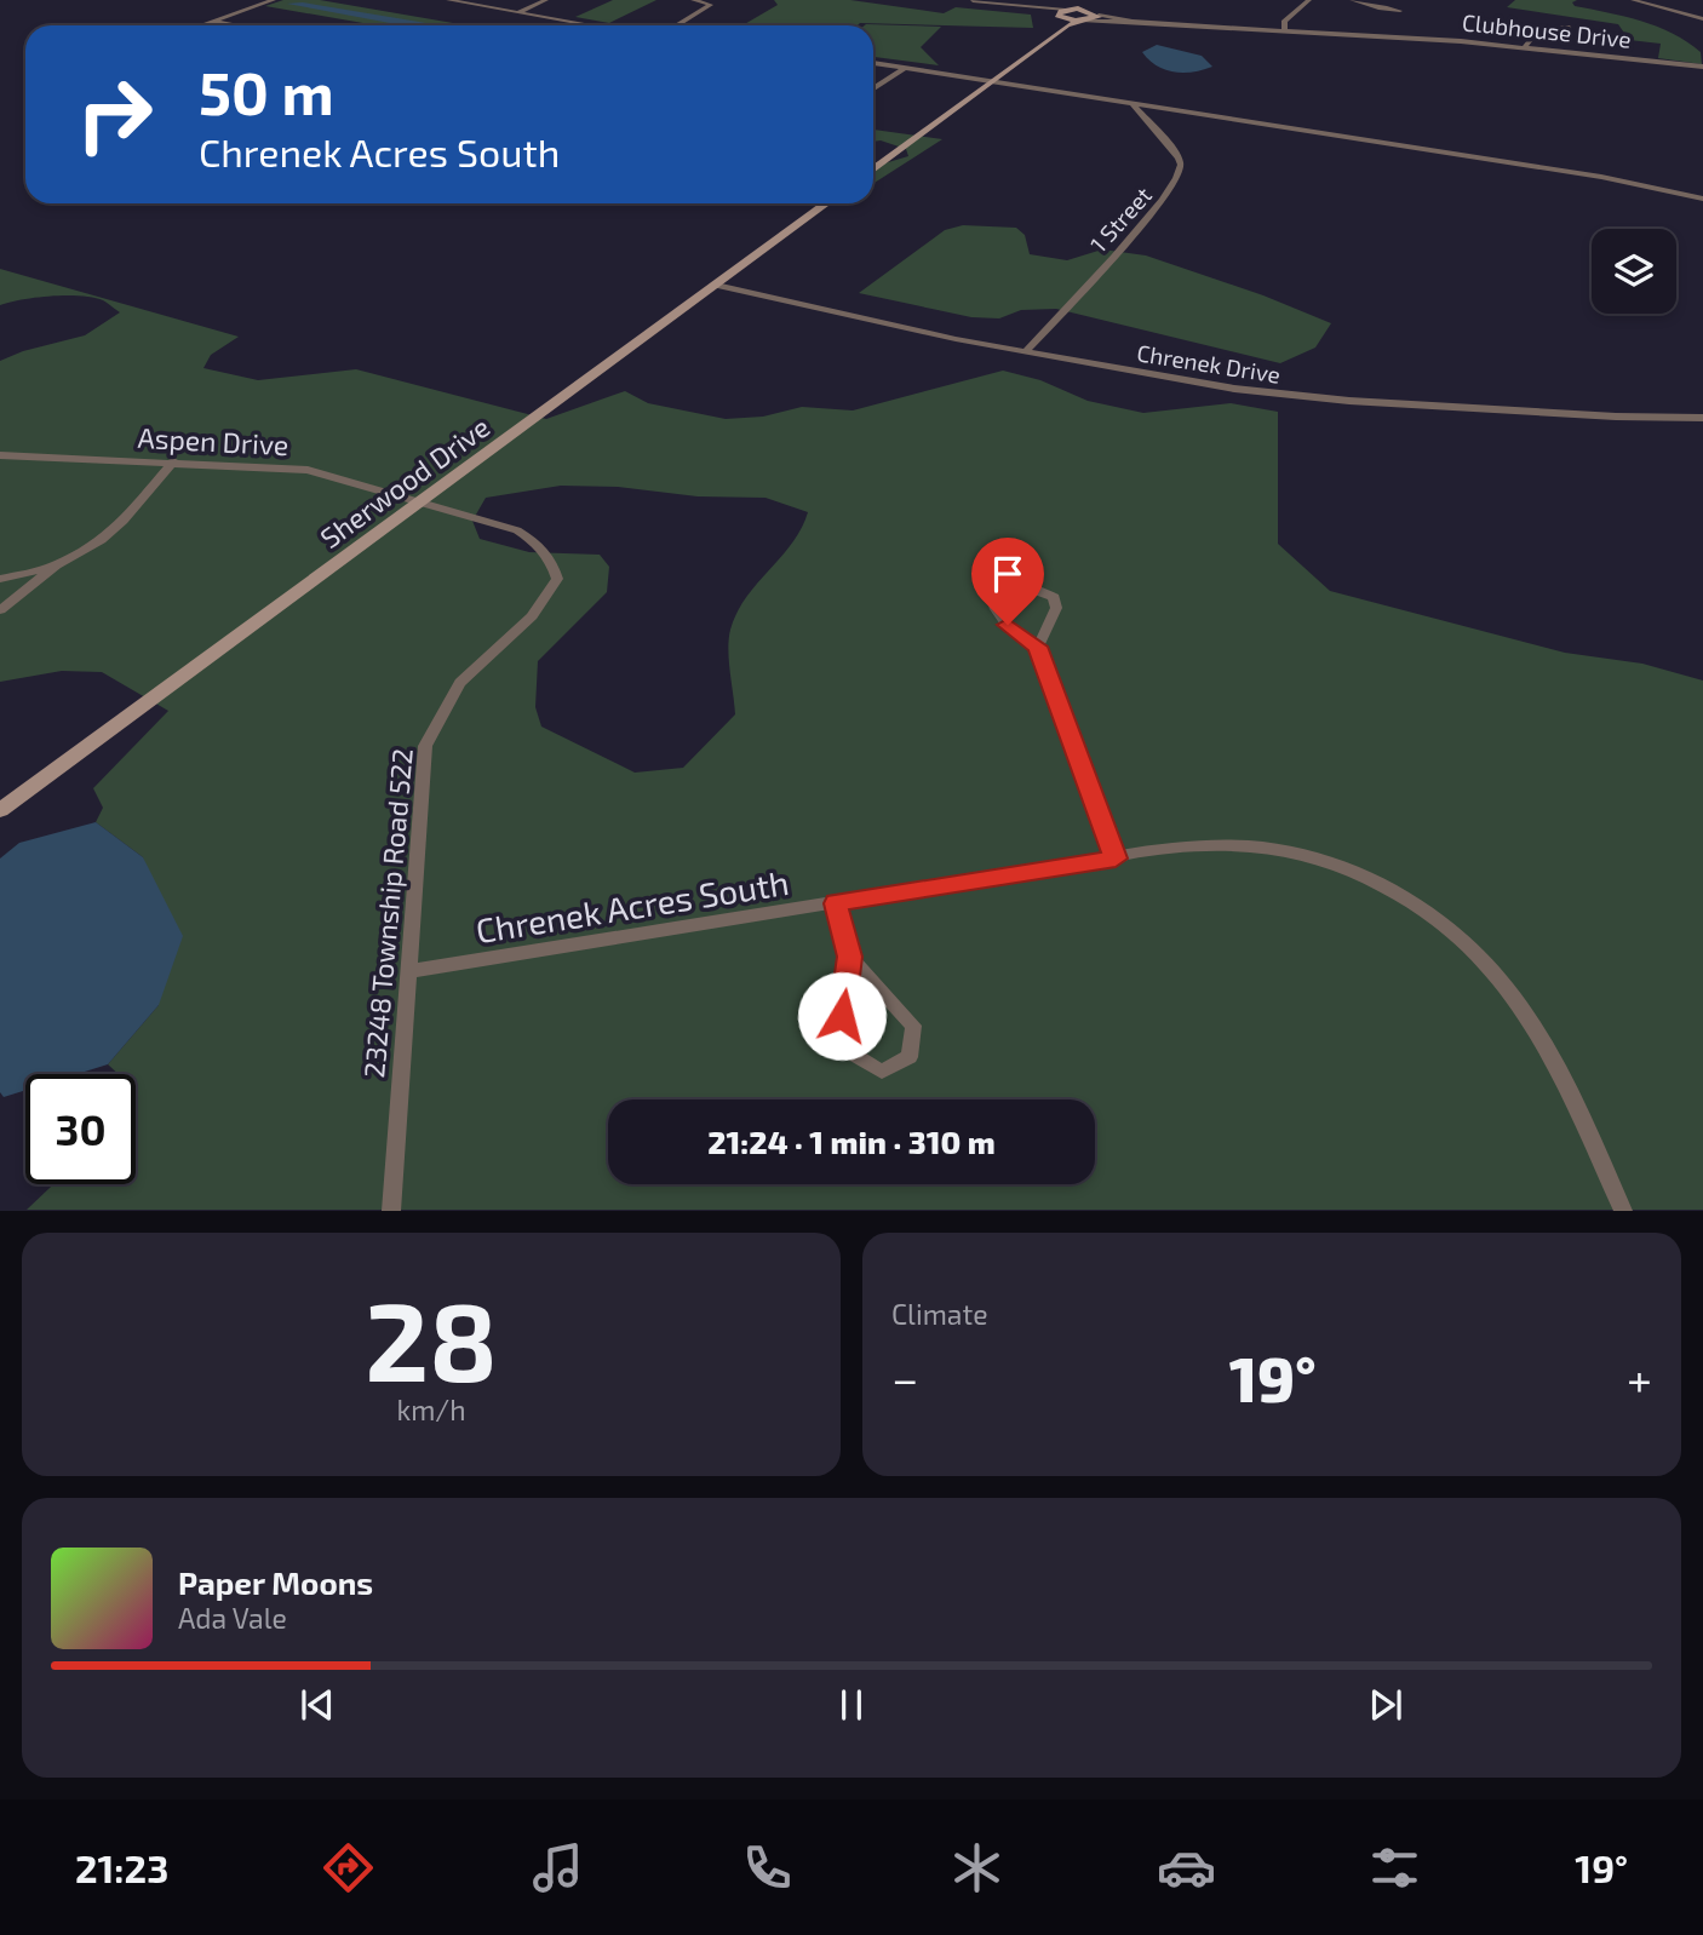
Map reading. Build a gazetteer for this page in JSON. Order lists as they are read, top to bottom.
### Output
{
  "streets": {
    "street": [
      "Clubhouse Drive",
      "1 Street",
      "Chrenek Drive",
      "Aspen Drive",
      "Sherwood Drive",
      "Chrenek Acres South",
      "23248 Township Road 522"
    ]
  },
  "crossings": [
    ["1 Street", "Chrenek Drive"],
    ["Chrenek Drive", "Sherwood Drive"],
    ["Aspen Drive", "Sherwood Drive"],
    ["Aspen Drive", "23248 Township Road 522"],
    ["Sherwood Drive", "23248 Township Road 522"],
    ["Chrenek Acres South", "23248 Township Road 522"]
  ],
  "page": {
    "turn": ["50 m", "Chrenek Acres South"],
    "limit": "30",
    "trip": "21:24 · 1 min · 310 m",
    "tile": [
      ["28", "km/h"],
      "Climate"
    ],
    "heat": ["−", "19°", "+"],
    "song": ["Paper Moons", "Ada Vale"],
    "tabs": ["21:23", "19°"]
  }
}
